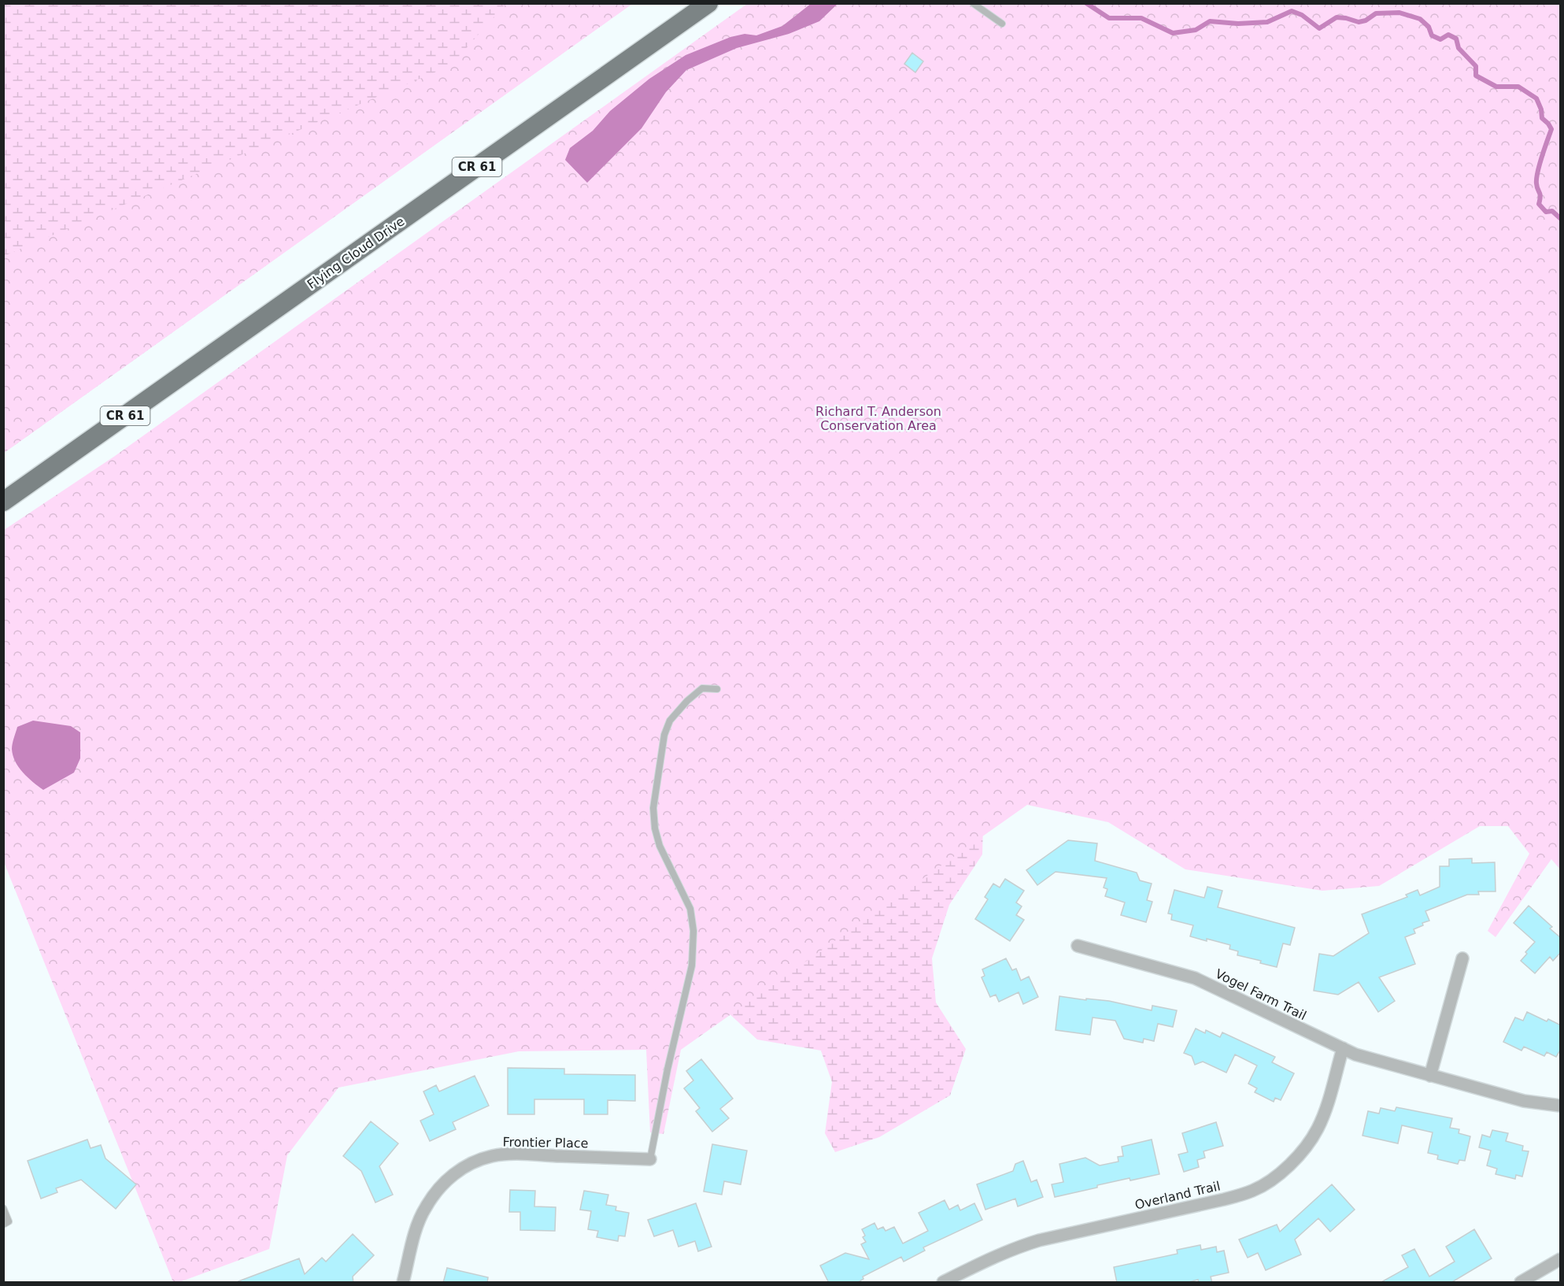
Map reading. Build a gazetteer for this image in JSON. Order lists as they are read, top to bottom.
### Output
{
  "streets": {
    "main road": ["CR 61", "Flying Cloud Drive"],
    "street": ["Vogel Farm Trail", "Frontier Place", "Overland Trail"]
  },
  "crossings": [
    ["Vogel Farm Trail", "Overland Trail"]
  ],
  "parks": ["Richard T. Anderson Conservation Area"]
}
